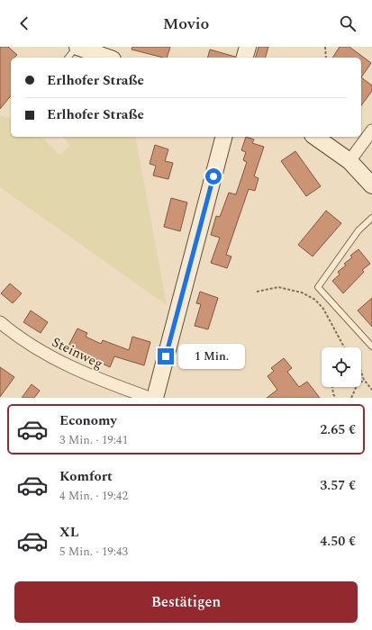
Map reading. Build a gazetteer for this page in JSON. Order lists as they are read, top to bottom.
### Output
{
  "streets": {
    "street": ["Steinweg"]
  },
  "page": {
    "header": "Movio",
    "banner": ["Erlhofer Straße", "Erlhofer Straße"],
    "bubble": "1 Min.",
    "list": [
      {
        "name": "Economy",
        "note": "3 Min. · 19:41",
        "value": "2.65 €"
      },
      {
        "name": "Komfort",
        "note": "4 Min. · 19:42",
        "value": "3.57 €"
      },
      {
        "name": "XL",
        "note": "5 Min. · 19:43",
        "value": "4.50 €"
      }
    ],
    "buttons": "Bestätigen"
  }
}
